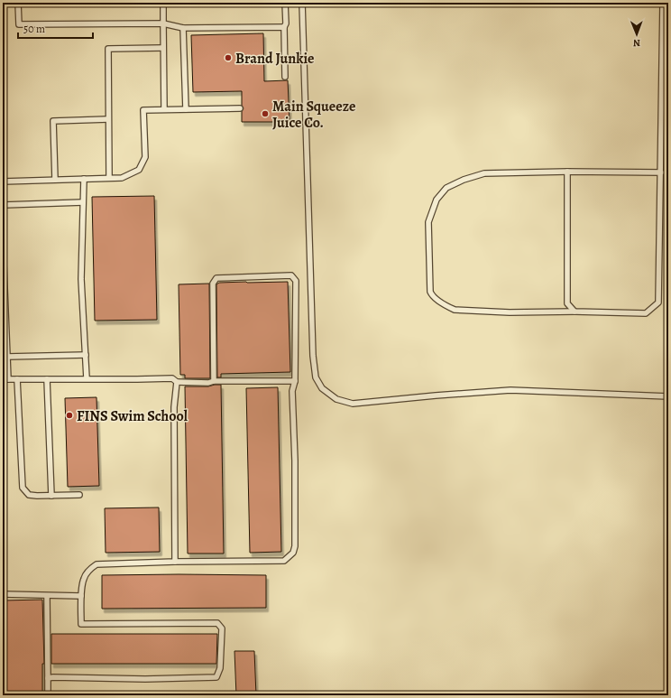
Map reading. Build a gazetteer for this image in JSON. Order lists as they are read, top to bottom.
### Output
{
  "places": ["Brand Junkie", "Main Squeeze Juice Co.", "FINS Swim School"],
  "scale_bar": "50 m",
  "north": "bottom"
}
